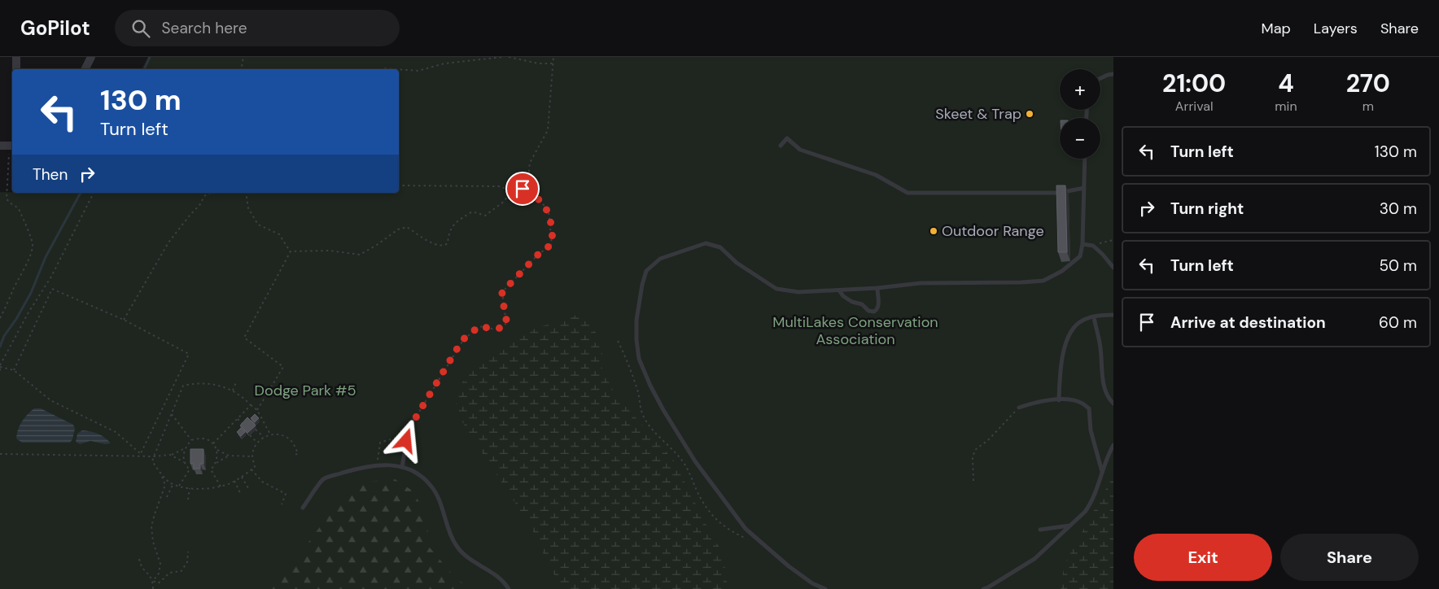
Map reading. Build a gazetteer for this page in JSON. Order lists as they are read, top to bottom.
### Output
{
  "parks": ["MultiLakes Conservation Association", "Dodge Park #5"],
  "places": ["Skeet & Trap", "Outdoor Range"],
  "page": {
    "header": "GoPilot",
    "search": "Search here",
    "nav": ["Map", "Layers", "Share"],
    "eta": [
      "21:00",
      "Arrival",
      "4",
      "min",
      "270",
      "m"
    ],
    "map_buttons": ["+", "−"],
    "turn": ["130 m", "Turn left"],
    "list": [
      {
        "name": "Turn left",
        "value": "130 m"
      },
      {
        "name": "Turn right",
        "value": "30 m"
      },
      {
        "name": "Turn left",
        "value": "50 m"
      },
      {
        "name": "Arrive at destination",
        "value": "60 m"
      }
    ],
    "then": "Then",
    "buttons": ["Exit", "Share"]
  }
}
